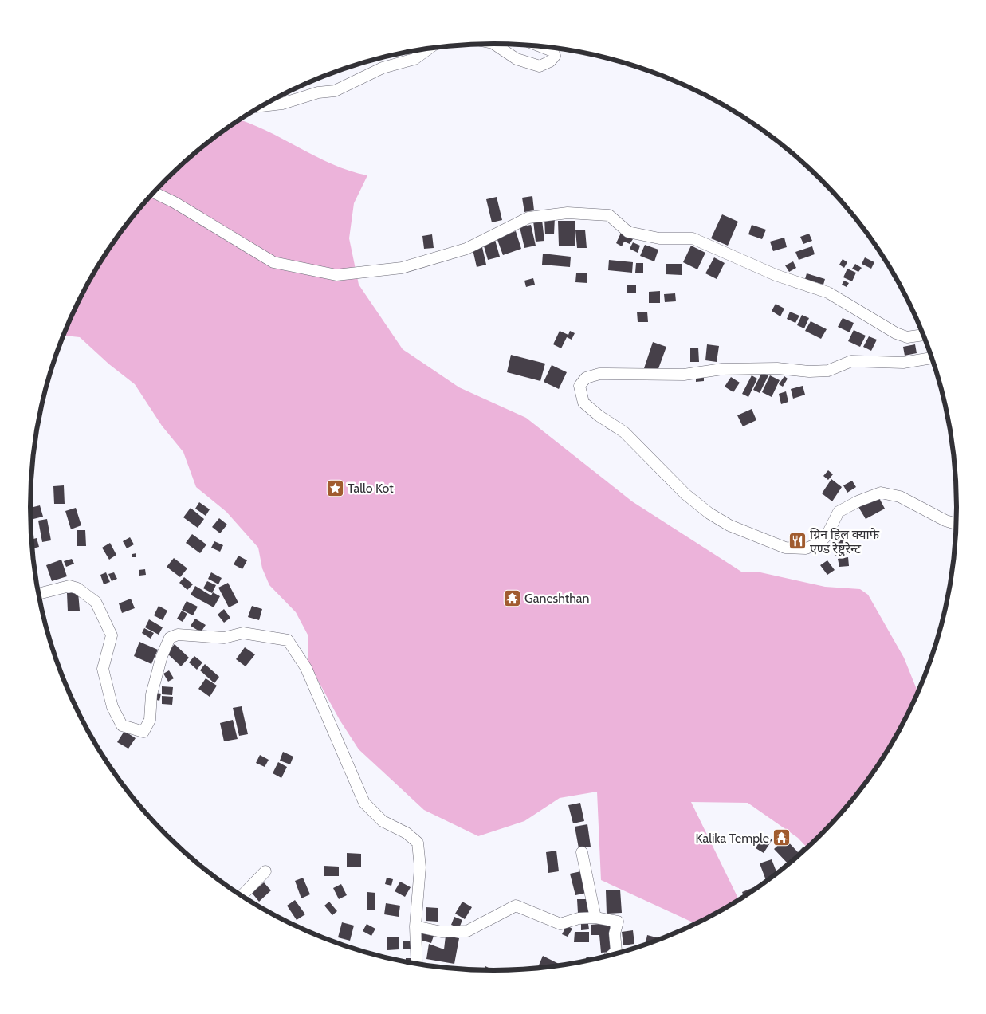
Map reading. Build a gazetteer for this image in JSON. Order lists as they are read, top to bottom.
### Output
{
  "places": {
    "place": ["Tallo Kot"],
    "restaurant": ["ग्रिन हिल क्याफे एण्ड रेष्टुरेन्ट"],
    "temple": ["Ganeshthan", "Kalika Temple"]
  }
}
